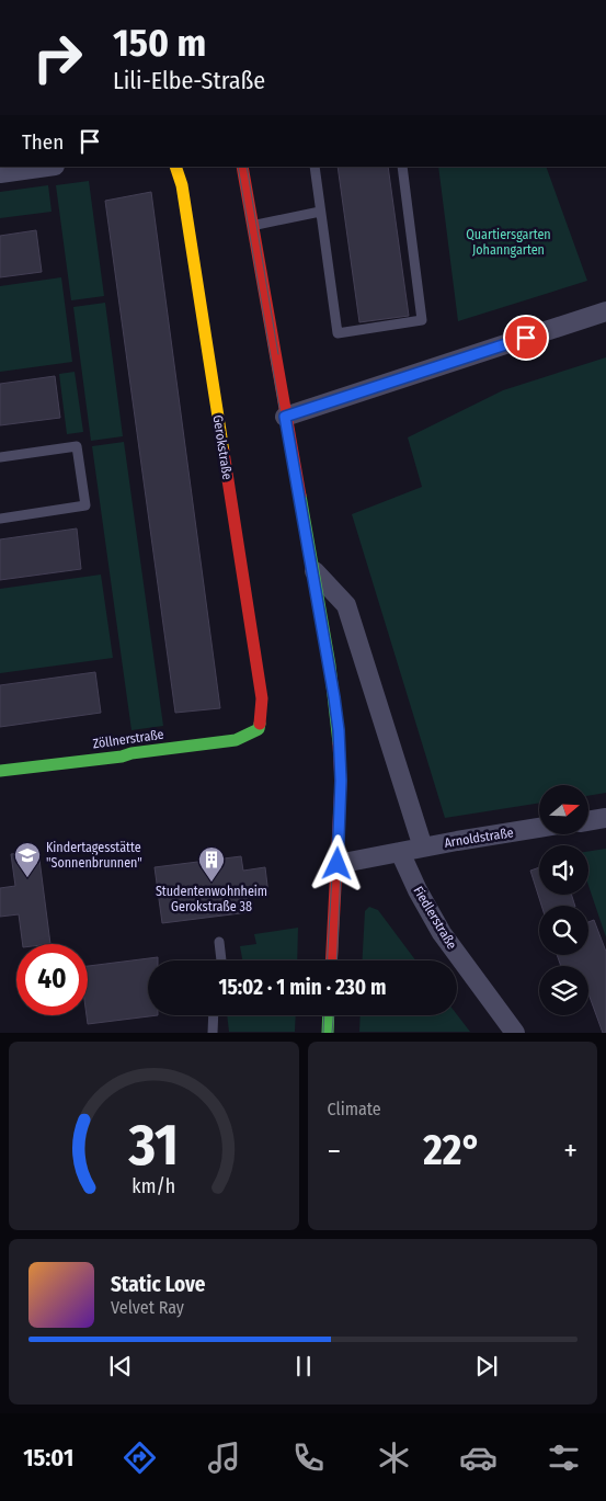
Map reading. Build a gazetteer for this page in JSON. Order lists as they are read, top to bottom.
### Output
{
  "streets": {
    "street": [
      "Gerokstraße",
      "Zöllnerstraße",
      "Arnoldstraße",
      "Fiedlerstraße"
    ]
  },
  "crossings": [
    ["Gerokstraße", "Zöllnerstraße"],
    ["Arnoldstraße", "Fiedlerstraße"]
  ],
  "parks": ["Quartiersgarten Johanngarten"],
  "places": {
    "school or university": ["Kindertagesstätte \"Sonnenbrunnen\""],
    "building": ["Studentenwohnheim Gerokstraße 38"]
  },
  "north": "right",
  "page": {
    "turn": ["150 m", "Lili-Elbe-Straße"],
    "then": "Then",
    "limit": "40",
    "trip": "15:02 · 1 min · 230 m",
    "tile": "Climate",
    "heat": ["−", "22°", "+"],
    "song": ["Static Love", "Velvet Ray"],
    "tabs": "15:01",
    "gauge": ["31", "km/h"]
  }
}
